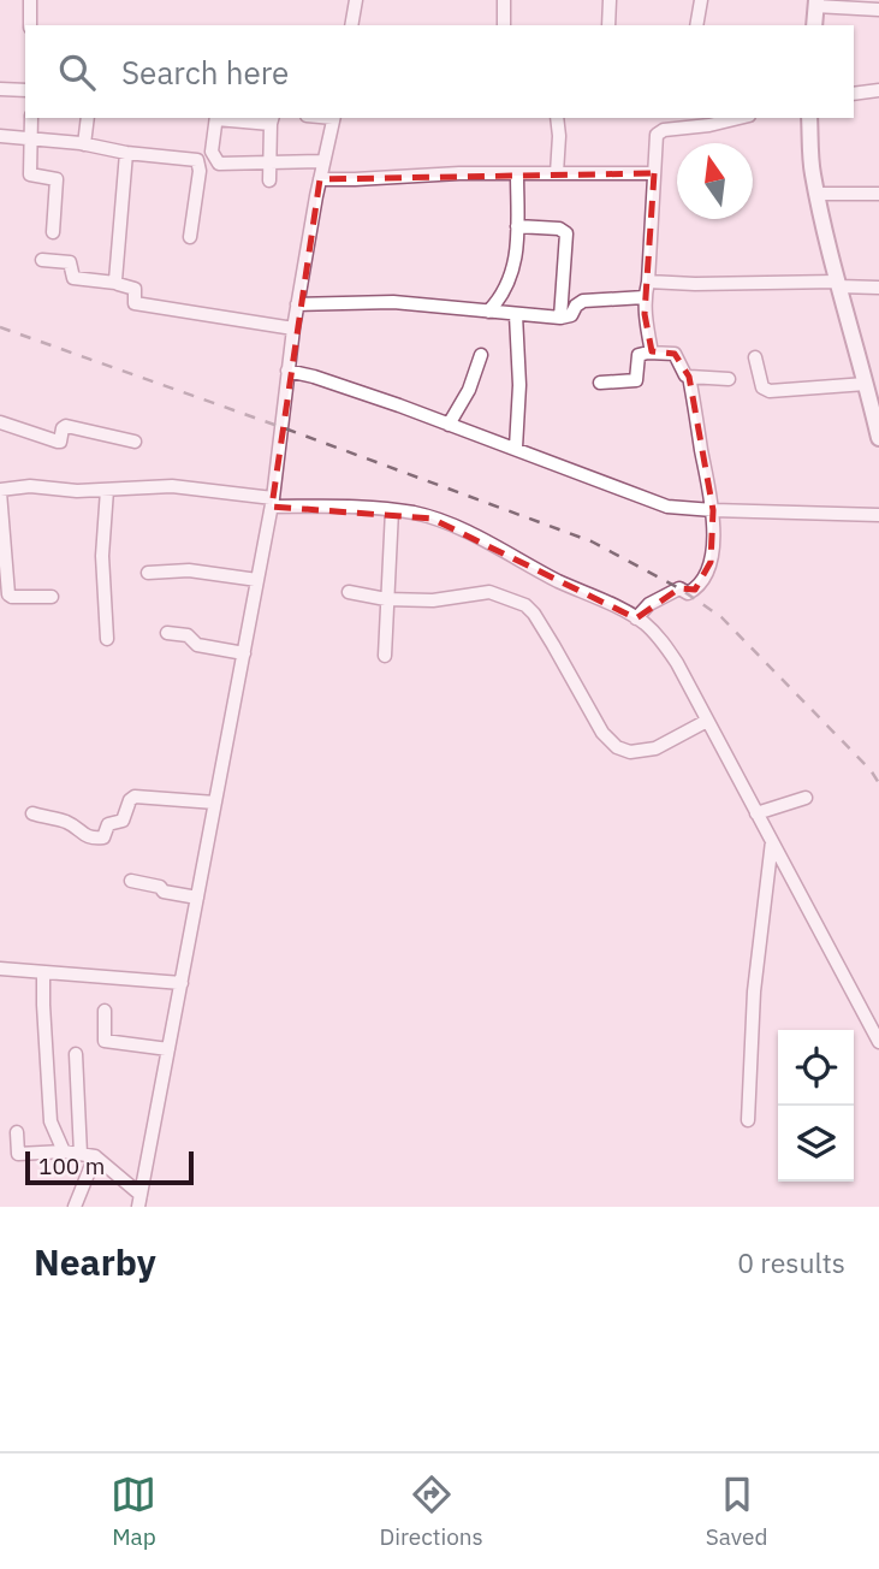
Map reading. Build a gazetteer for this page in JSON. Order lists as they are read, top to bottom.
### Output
{
  "scale_bar": "100 m",
  "north": "top",
  "page": {
    "search": "Search here",
    "scale": "100 m",
    "heading": ["Nearby", "0 results"],
    "nav": ["Map", "Directions", "Saved"]
  }
}
